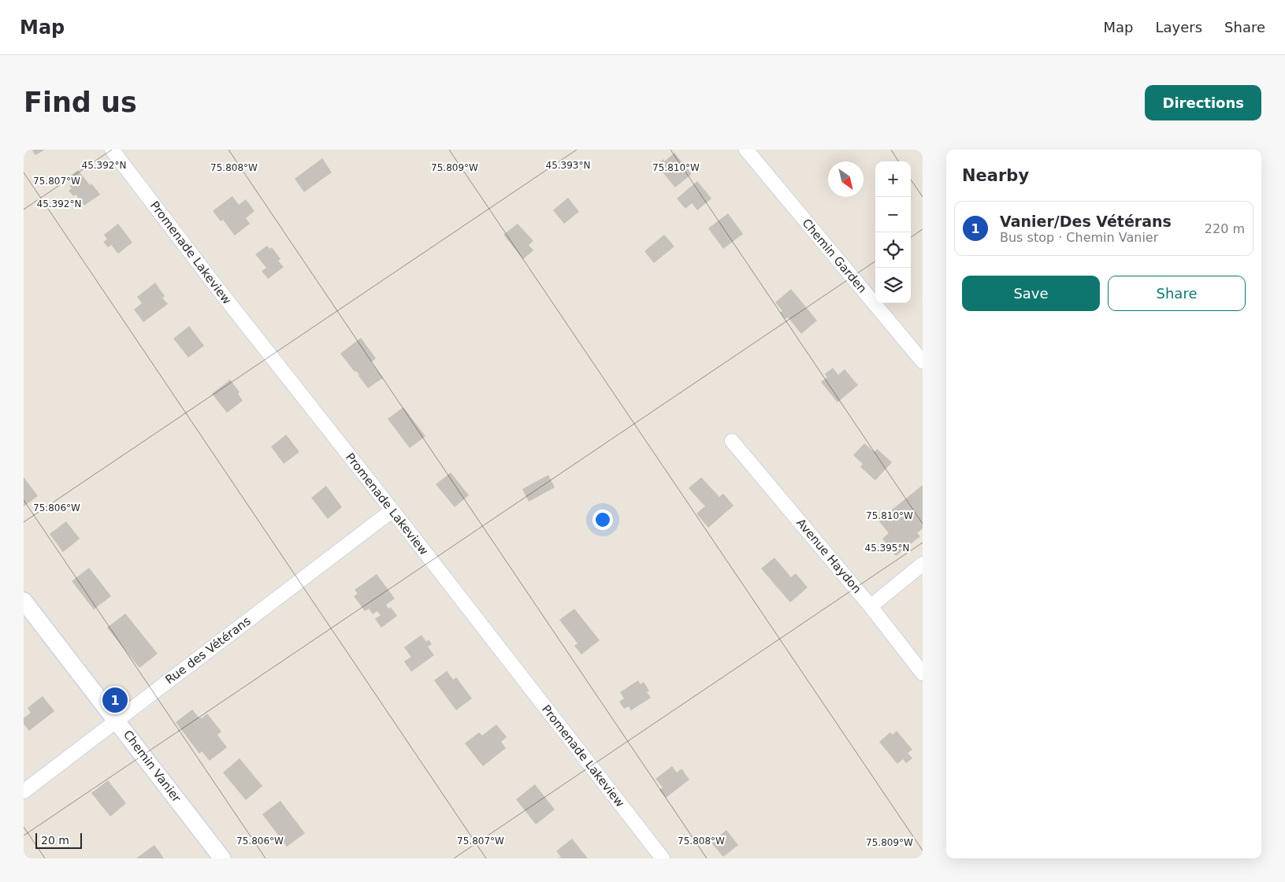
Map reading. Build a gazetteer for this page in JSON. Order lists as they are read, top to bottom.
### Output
{
  "streets": {
    "street": [
      "Promenade Lakeview",
      "Chemin Garden",
      "Avenue Haydon",
      "Rue des Vétérans",
      "Chemin Vanier"
    ]
  },
  "crossings": [
    ["Promenade Lakeview", "Rue des Vétérans"],
    ["Rue des Vétérans", "Chemin Vanier"]
  ],
  "scale_bar": "20 m",
  "north": "bottom right",
  "page": {
    "header": "Map",
    "nav": ["Map", "Layers", "Share"],
    "buttons": [
      "Directions",
      ["Save", "Share"]
    ],
    "title": "Find us",
    "heading": "Nearby",
    "map_buttons": ["+", "−"],
    "list": [
      {
        "mark": "1",
        "name": "Vanier/Des Vétérans",
        "note": "Bus stop · Chemin Vanier",
        "value": "220 m"
      }
    ],
    "pins": "1",
    "scale": "20 m"
  },
  "coordinates": [
    "45.392°N",
    "45.393°N",
    "75.808°W",
    "75.809°W",
    "75.810°W",
    "75.807°W",
    "75.806°W",
    "45.395°N"
  ]
}
